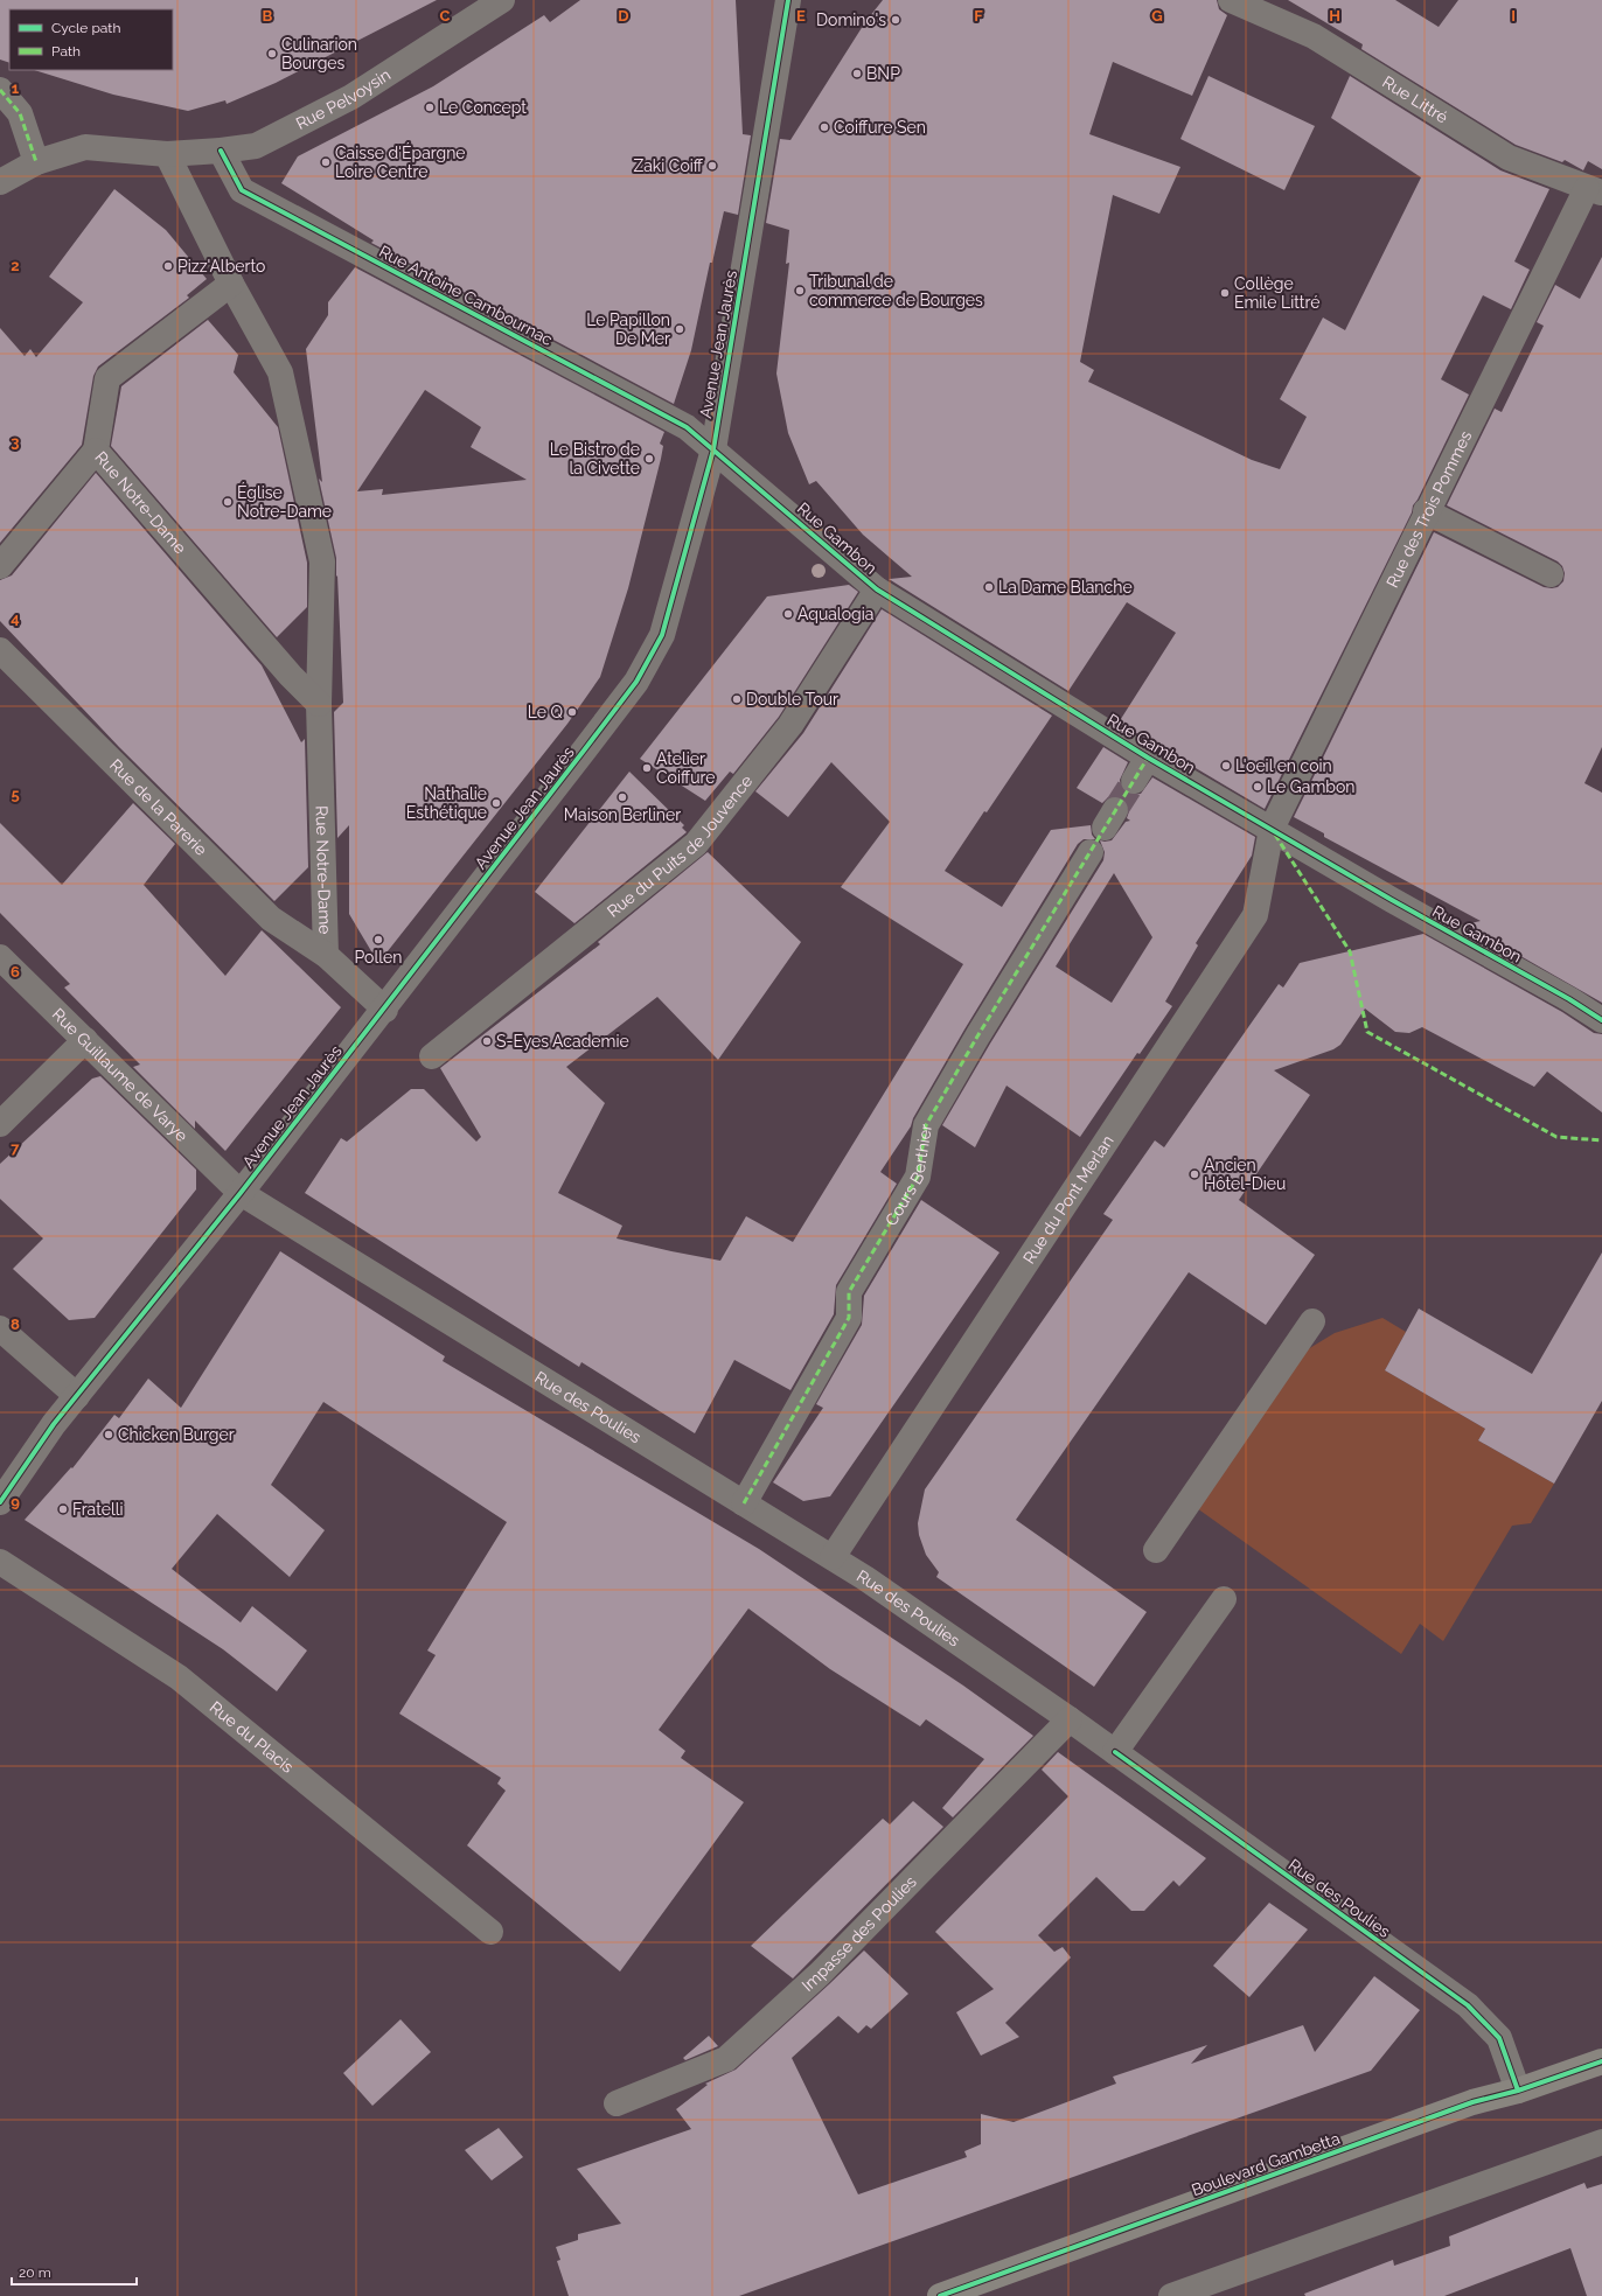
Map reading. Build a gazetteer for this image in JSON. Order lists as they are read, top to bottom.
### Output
{
  "streets": {
    "main road": ["Boulevard Gambetta"],
    "street": [
      "Rue Pelvoysin",
      "Rue Littré",
      "Rue Antoine Cambournac",
      "Avenue Jean Jaurès",
      "Rue Notre-Dame",
      "Rue des Trois Pommes",
      "Rue Gambon",
      "Rue de la Parerie",
      "Rue du Puits de Jouvence",
      "Rue Guillaume de Varye",
      "Cours Berthier",
      "Rue du Pont Merlan",
      "Rue des Poulies",
      "Rue du Placis",
      "Impasse des Poulies"
    ]
  },
  "crossings": [
    ["Rue Pelvoysin", "Rue Antoine Cambournac"],
    ["Rue Pelvoysin", "Rue Notre-Dame"],
    ["Rue Littré", "Rue des Trois Pommes"],
    ["Rue Antoine Cambournac", "Avenue Jean Jaurès"],
    ["Rue Antoine Cambournac", "Rue Gambon"],
    ["Avenue Jean Jaurès", "Rue Notre-Dame"],
    ["Avenue Jean Jaurès", "Rue Gambon"],
    ["Avenue Jean Jaurès", "Rue Guillaume de Varye"],
    ["Avenue Jean Jaurès", "Rue des Poulies"],
    ["Rue Notre-Dame", "Rue de la Parerie"],
    ["Rue des Trois Pommes", "Rue Gambon"],
    ["Rue des Trois Pommes", "Rue du Pont Merlan"],
    ["Rue Gambon", "Rue du Puits de Jouvence"],
    ["Rue Gambon", "Rue du Pont Merlan"],
    ["Rue Guillaume de Varye", "Rue des Poulies"],
    ["Cours Berthier", "Rue des Poulies"],
    ["Rue du Pont Merlan", "Rue des Poulies"],
    ["Rue des Poulies", "Impasse des Poulies"],
    ["Rue des Poulies", "Boulevard Gambetta"]
  ],
  "places": [
    "Domino's",
    "Culinarion Bourges",
    "BNP",
    "Le Concept",
    "Coiffure Sen",
    "Caisse d'Épargne Loire Centre",
    "Zaki Coiff",
    "Pizz'Alberto",
    "Tribunal de commerce de Bourges",
    "Collège Emile Littré",
    "Le Papillon De Mer",
    "Le Bistro de la Civette",
    "Église Notre-Dame",
    "La Dame Blanche",
    "Aqualogia",
    "Double Tour",
    "Le Q",
    "L'oeil en coin",
    "Atelier Coiffure",
    "Le Gambon",
    "Maison Berliner",
    "Nathalie Esthétique",
    "Pollen",
    "S-Eyes Academie",
    "Ancien Hôtel-Dieu",
    "Chicken Burger",
    "Fratelli"
  ],
  "legend": ["Cycle path", "Path"],
  "scale_bar": "20 m",
  "grid": {
    "columns": [
      "B",
      "C",
      "D",
      "E",
      "F",
      "G",
      "H",
      "I"
    ],
    "rows": [
      "1",
      "2",
      "3",
      "4",
      "5",
      "6",
      "7",
      "8",
      "9"
    ]
  }
}
